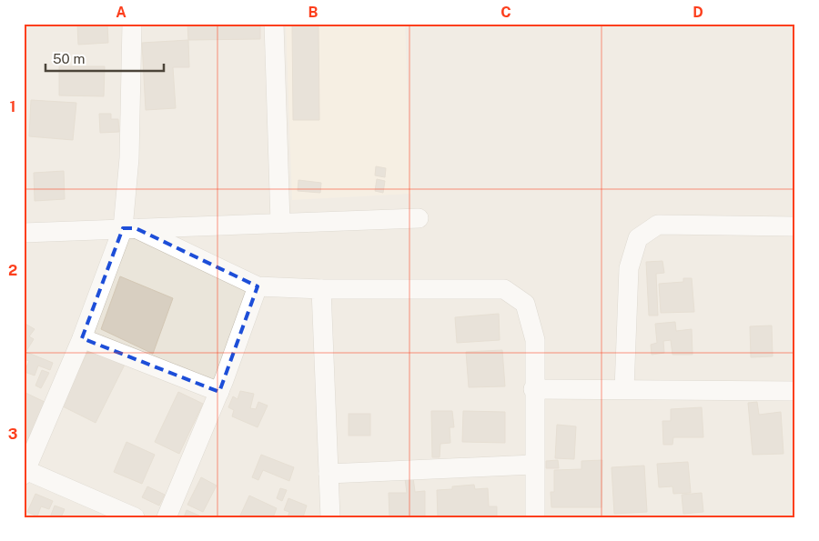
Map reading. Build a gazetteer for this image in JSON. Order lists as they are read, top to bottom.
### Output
{
  "scale_bar": "50 m",
  "grid": {
    "columns": [
      "A",
      "B",
      "C",
      "D"
    ],
    "rows": ["1", "2", "3"]
  }
}
